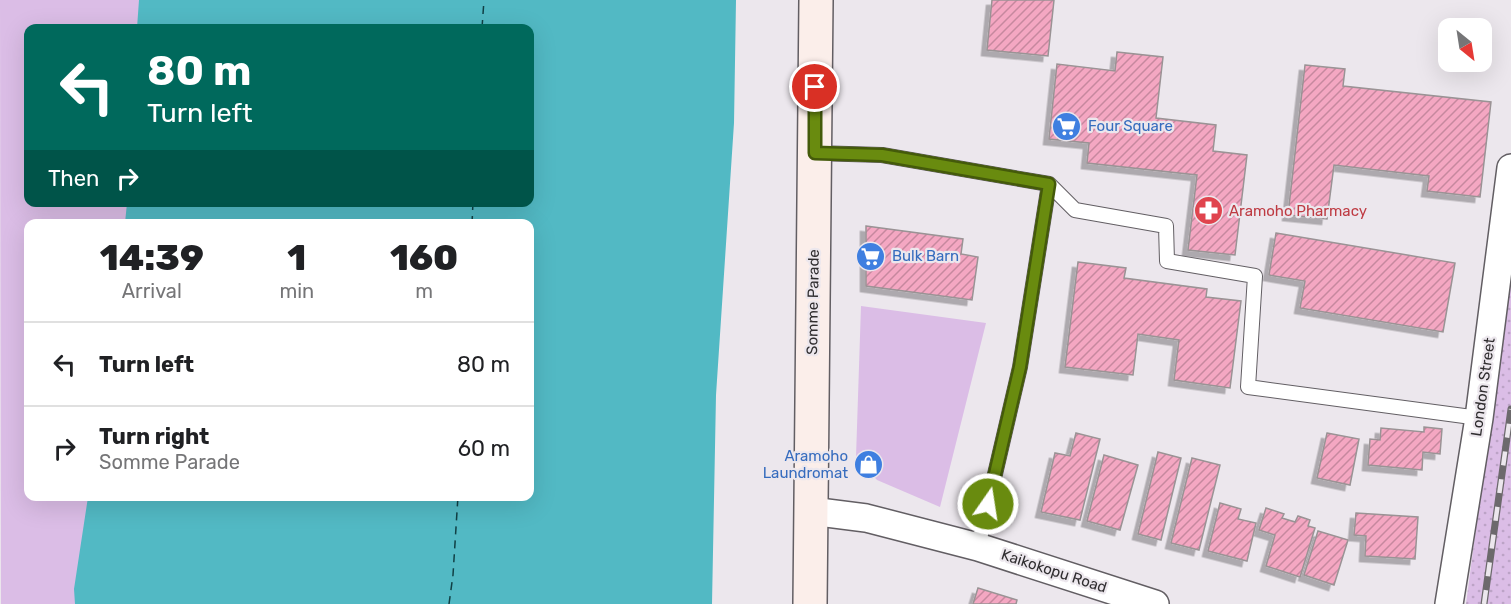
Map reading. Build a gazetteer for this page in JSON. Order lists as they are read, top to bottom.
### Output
{
  "streets": {
    "main road": ["Somme Parade"],
    "street": ["London Street", "Kaikokopu Road"]
  },
  "crossings": [
    ["Somme Parade", "Kaikokopu Road"]
  ],
  "places": {
    "supermarket": ["Four Square", "Bulk Barn"],
    "pharmacy": ["Aramoho Pharmacy"],
    "shop": ["Aramoho Laundromat"]
  },
  "north": "bottom right",
  "page": {
    "turn": ["80 m", "Turn left"],
    "then": "Then",
    "eta": [
      "14:39",
      "Arrival",
      "1",
      "min",
      "160",
      "m"
    ],
    "list": [
      {
        "name": "Turn left",
        "value": "80 m"
      },
      {
        "name": "Turn right",
        "note": "Somme Parade",
        "value": "60 m"
      }
    ]
  }
}
